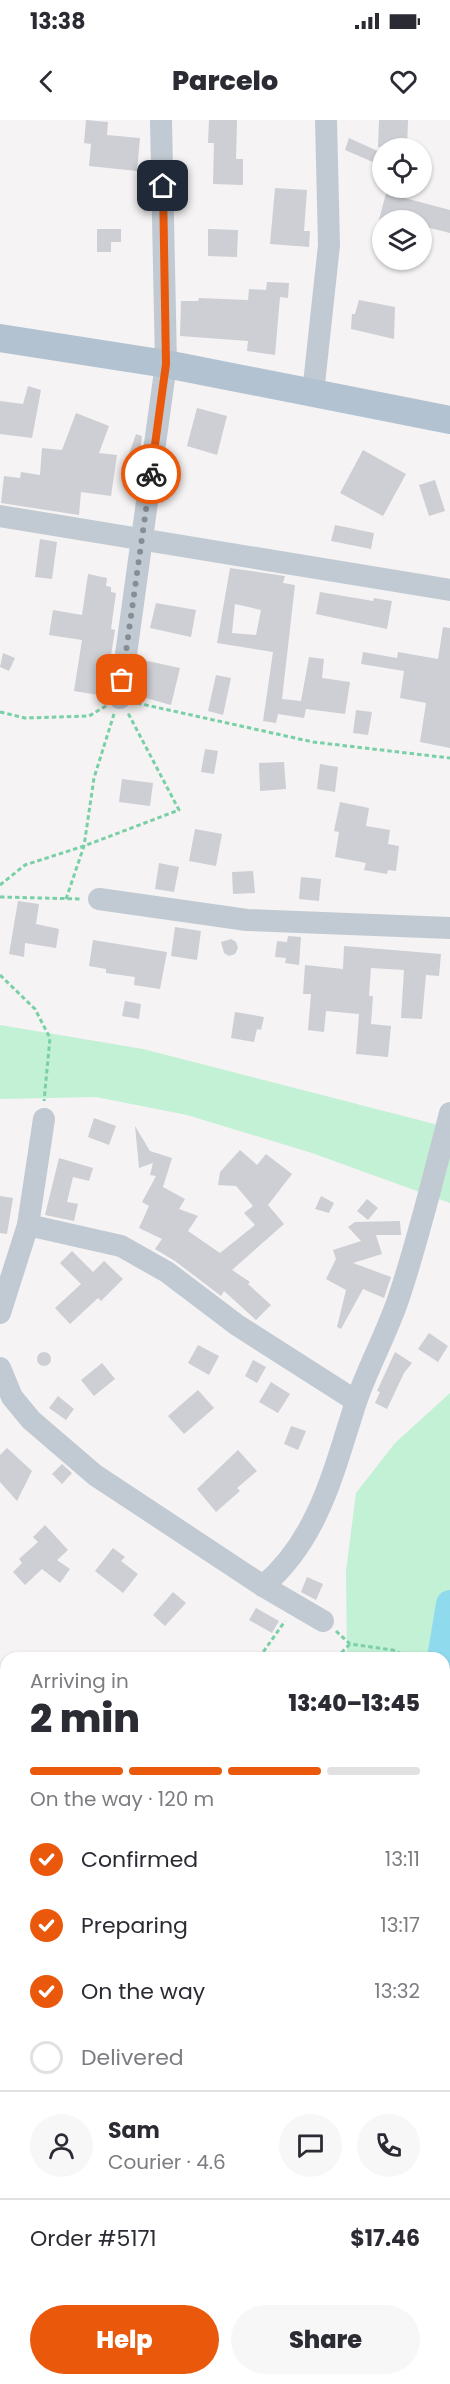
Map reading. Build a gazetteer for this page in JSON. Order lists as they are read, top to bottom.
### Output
{
  "page": {
    "status": "13:38",
    "header": "Parcelo",
    "heading": ["2 min", "Arriving in", "13:40–13:45"],
    "panel": [
      "Sam",
      "Courier · 4.6",
      "Order #5171",
      "$17.46"
    ],
    "bar": "On the way · 120 m",
    "list": [
      ["Confirmed", "13:11"],
      ["Preparing", "13:17"],
      ["On the way", "13:32"],
      "Delivered"
    ],
    "buttons": ["Help", "Share"]
  }
}
